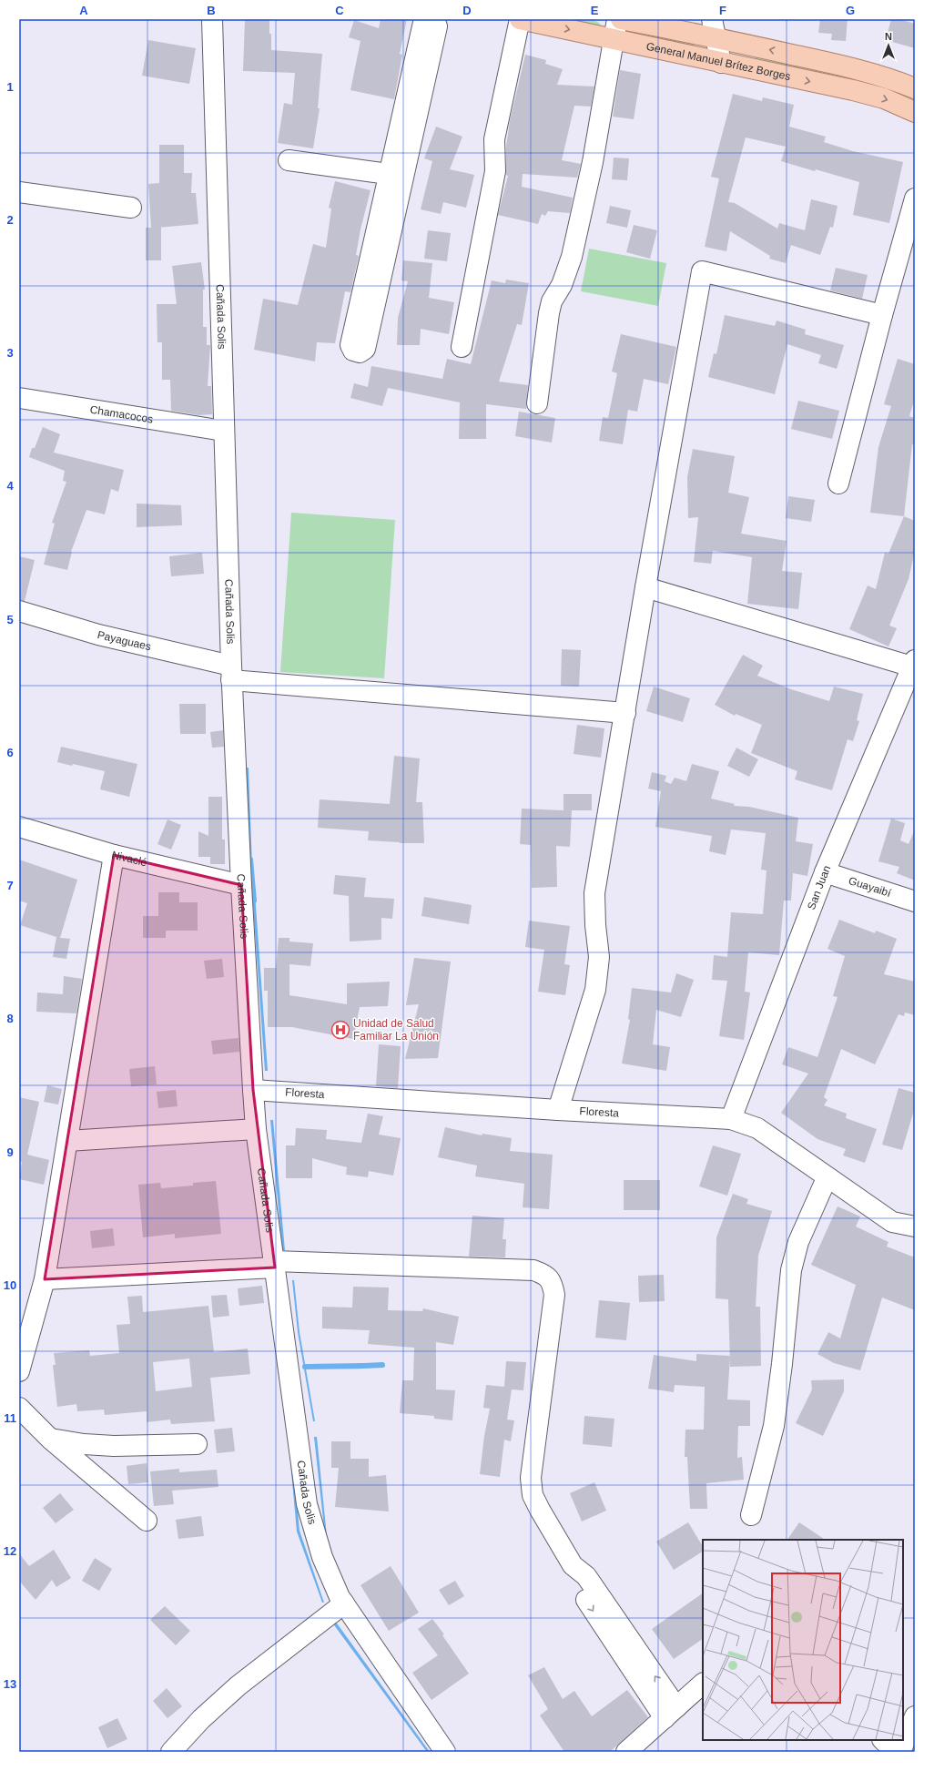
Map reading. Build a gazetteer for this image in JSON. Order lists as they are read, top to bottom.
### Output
{
  "streets": {
    "main road": ["General Manuel Brítez Borges"],
    "street": [
      "Cañada Solis",
      "Chamacocos",
      "Payaguaes",
      "Nivaclé",
      "Guayaibí",
      "San Juan",
      "Floresta"
    ]
  },
  "crossings": [
    ["Cañada Solis", "Chamacocos"],
    ["Cañada Solis", "Payaguaes"],
    ["Cañada Solis", "Nivaclé"],
    ["Cañada Solis", "Floresta"],
    ["Guayaibí", "San Juan"],
    ["San Juan", "Floresta"]
  ],
  "places": {
    "hospital": ["Unidad de Salud Familiar La Unión"]
  },
  "north": "top",
  "grid": {
    "columns": [
      "A",
      "B",
      "C",
      "D",
      "E",
      "F",
      "G"
    ],
    "rows": [
      "1",
      "2",
      "3",
      "4",
      "5",
      "6",
      "7",
      "8",
      "9",
      "10",
      "11",
      "12",
      "13"
    ]
  }
}
